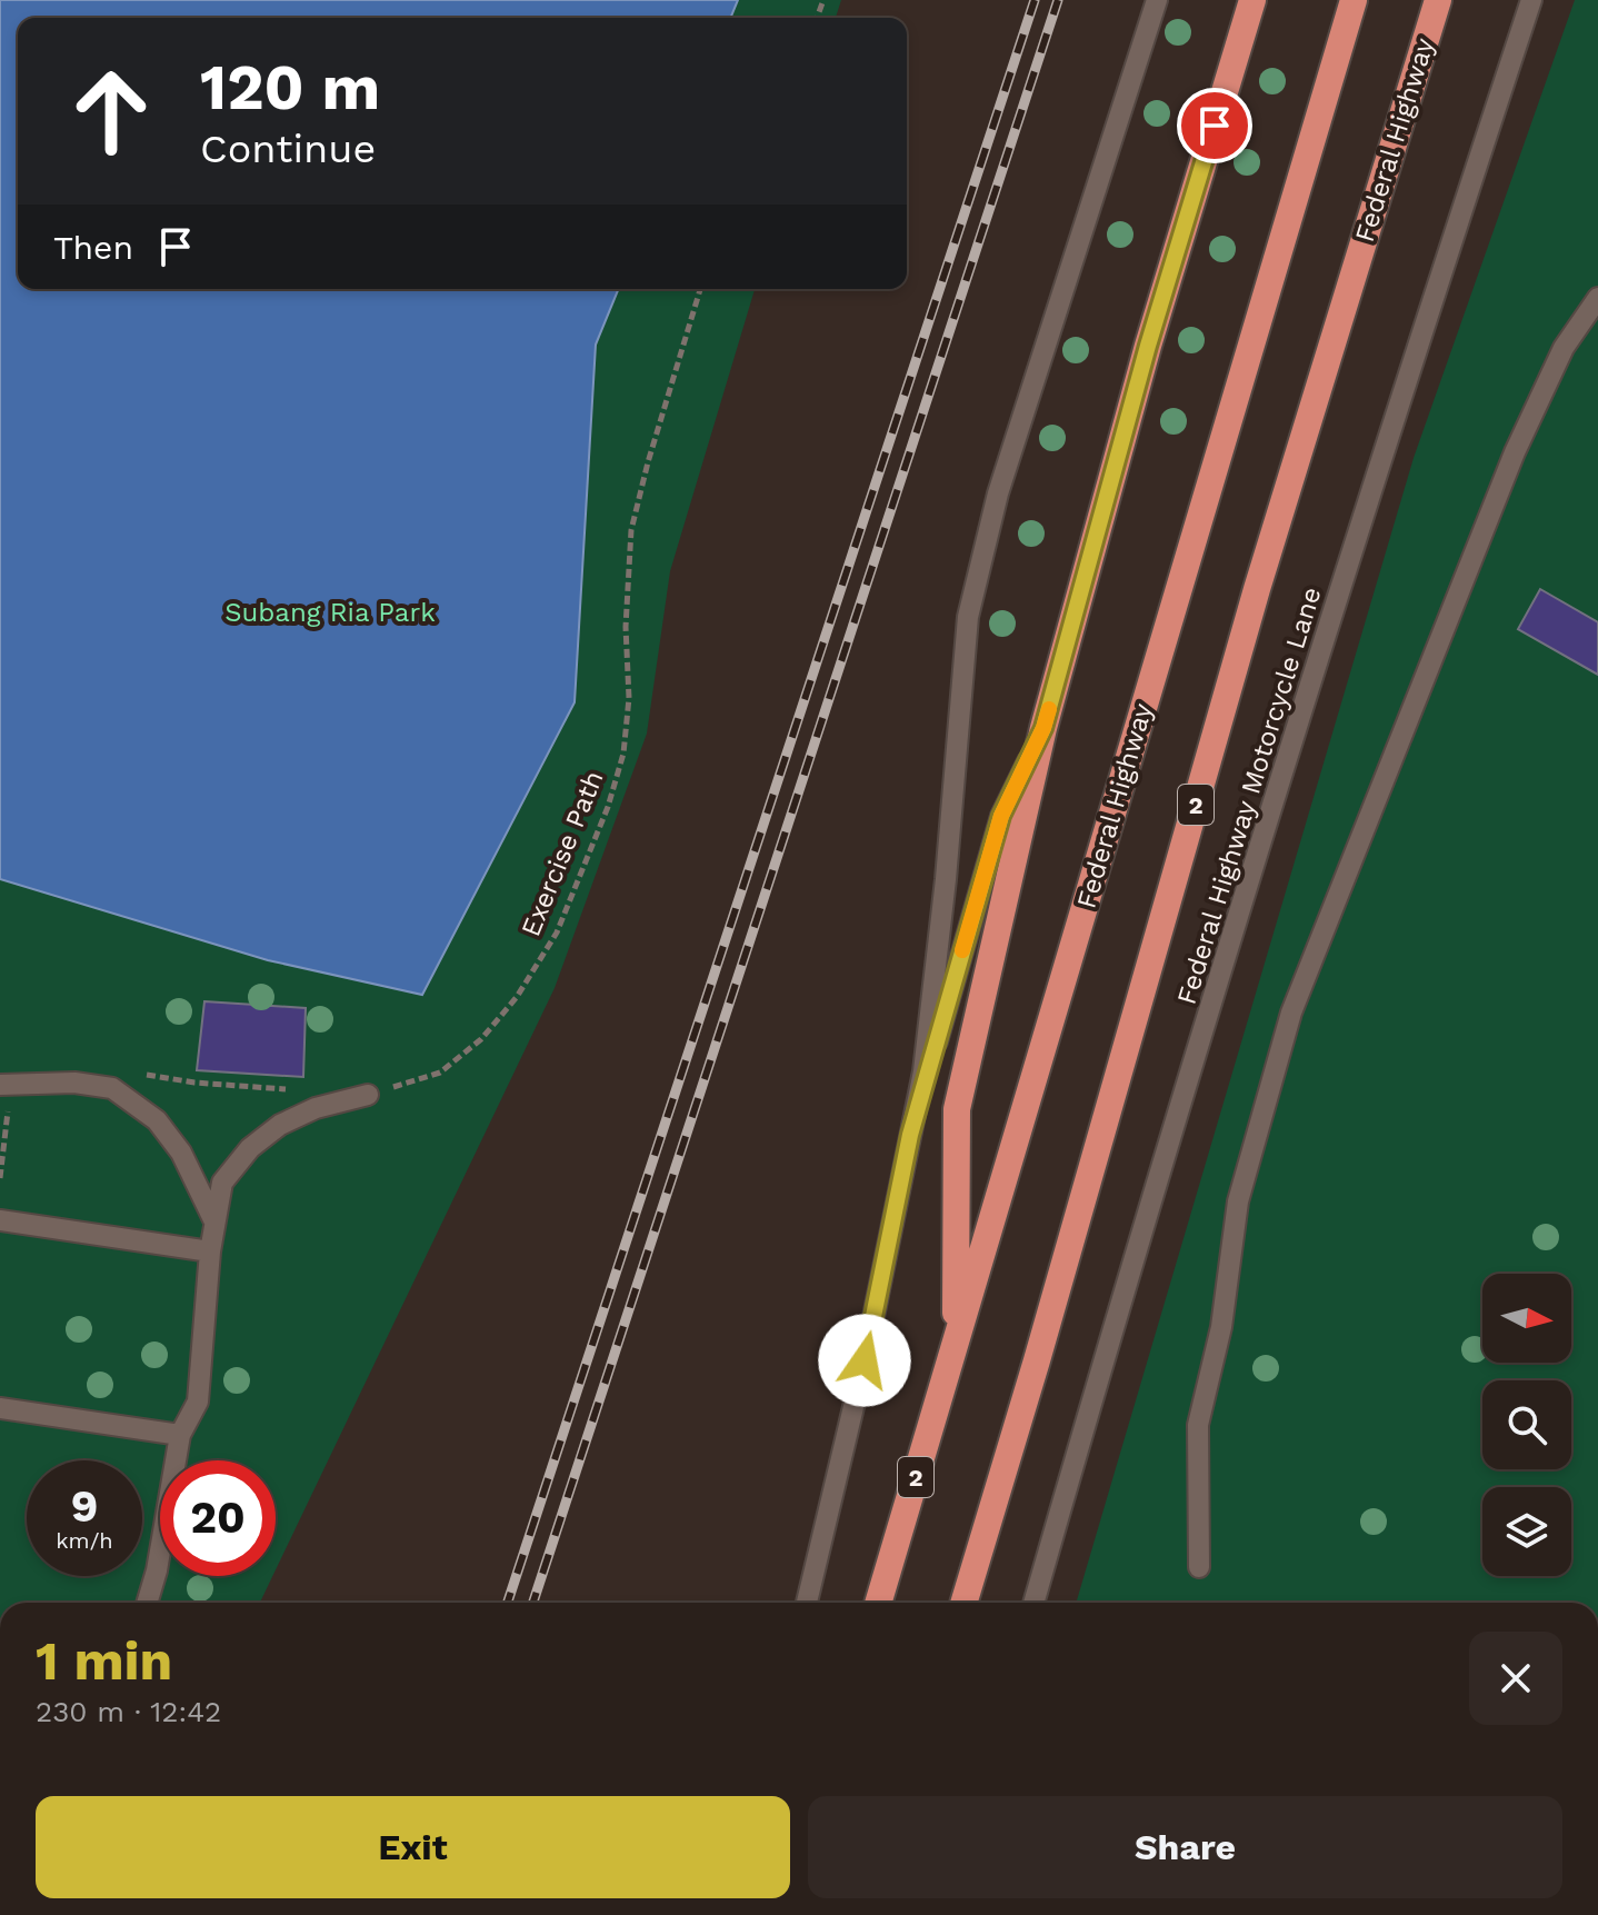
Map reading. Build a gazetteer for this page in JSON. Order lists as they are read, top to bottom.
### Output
{
  "streets": {
    "highway": ["Federal Highway", "2"],
    "lane": ["Federal Highway Motorcycle Lane"],
    "path": ["Exercise Path"]
  },
  "parks": ["Subang Ria Park"],
  "north": "right",
  "page": {
    "turn": ["120 m", "Continue"],
    "then": "Then",
    "speed": "9 km/h",
    "limit": "20",
    "heading": ["1 min", "230 m · 12:42"],
    "buttons": ["Exit", "Share"]
  }
}
